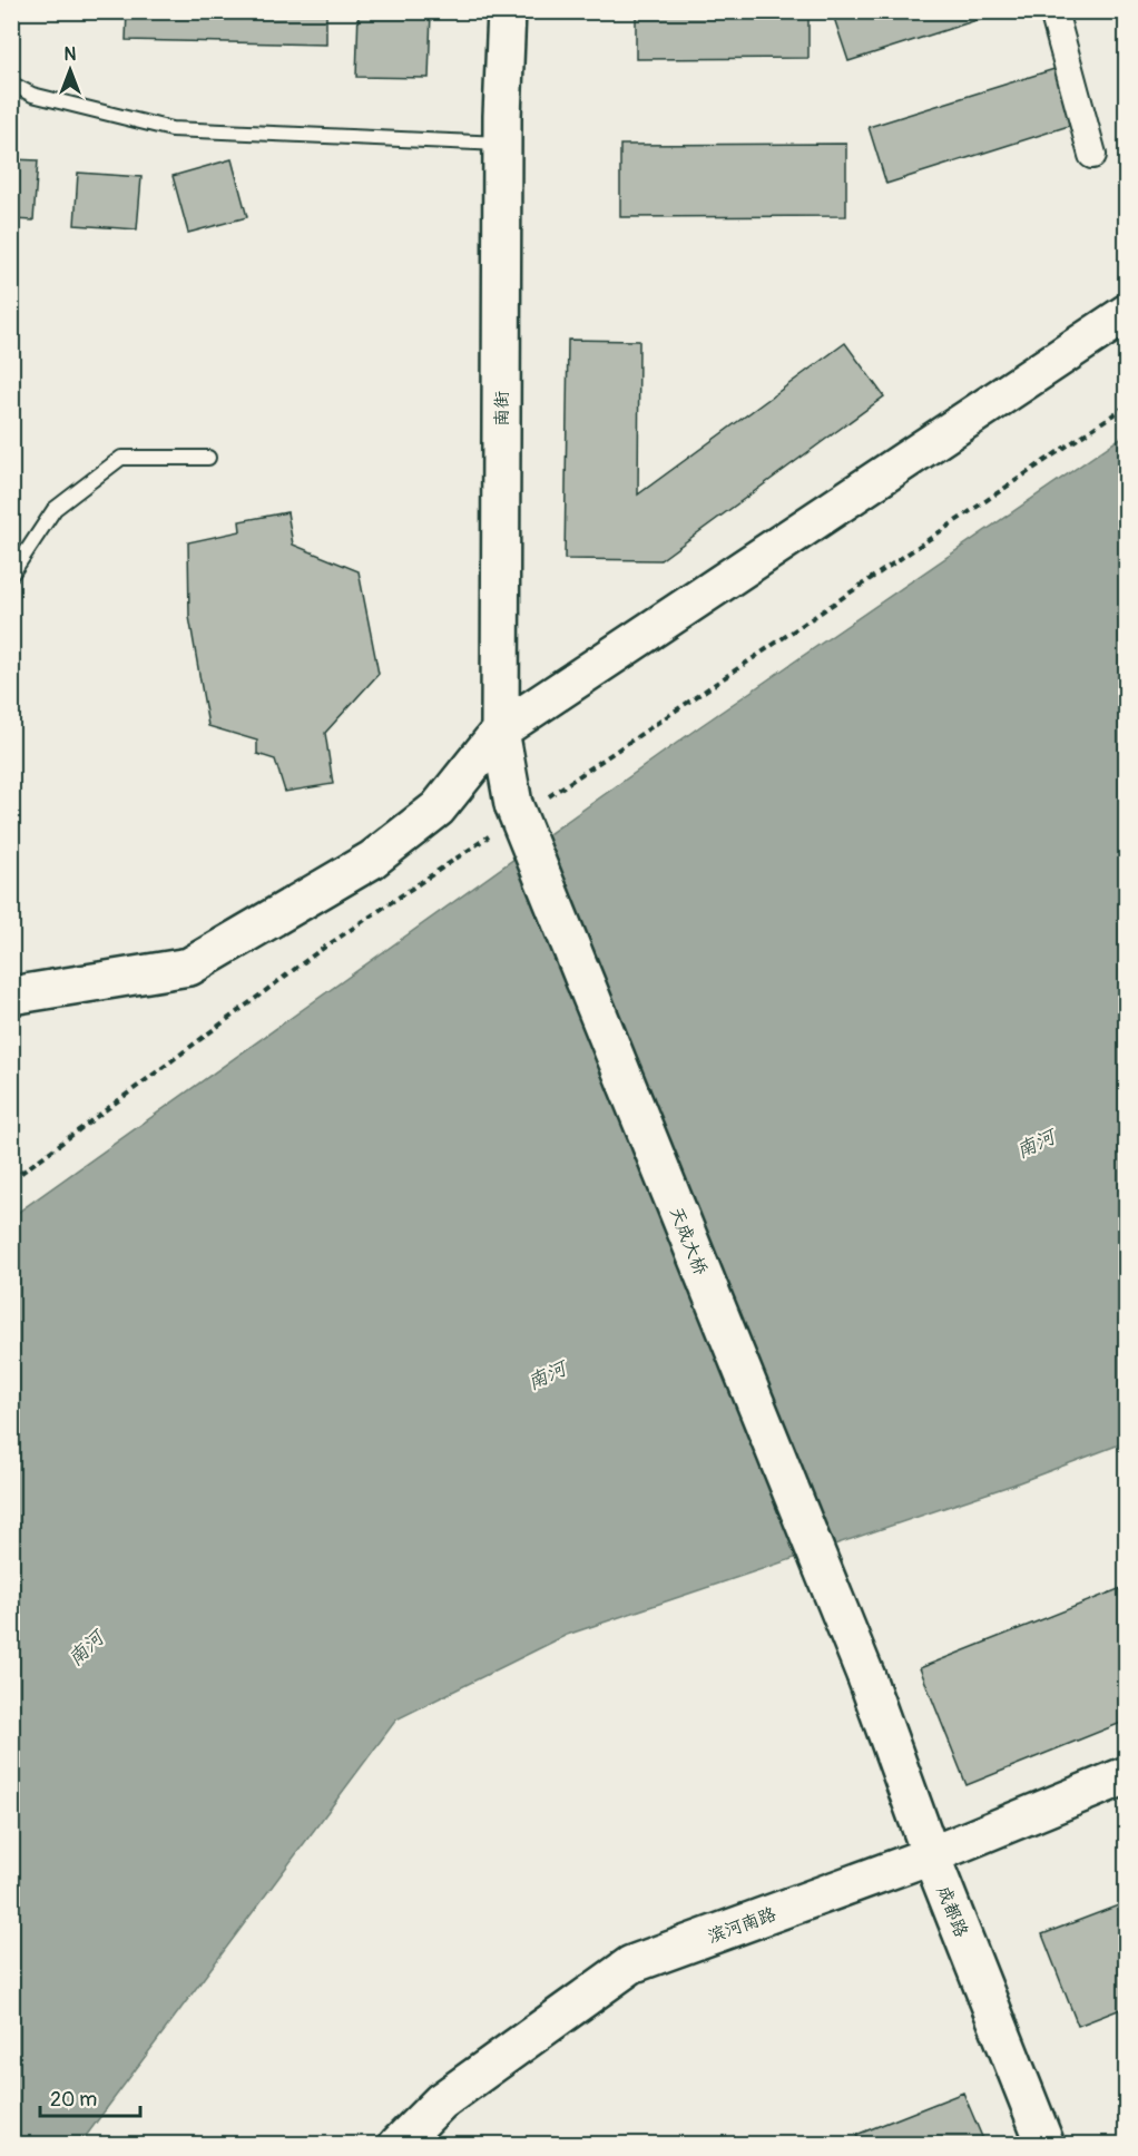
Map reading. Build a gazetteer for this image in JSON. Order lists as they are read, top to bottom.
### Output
{
  "streets": {
    "main road": [
      "南街",
      "天成大桥",
      "成都路",
      "滨河南路"
    ]
  },
  "crossings": [
    ["南街", "天成大桥"],
    ["天成大桥", "成都路"],
    ["成都路", "滨河南路"]
  ],
  "water": ["南河"],
  "scale_bar": "20 m",
  "north": "top"
}
